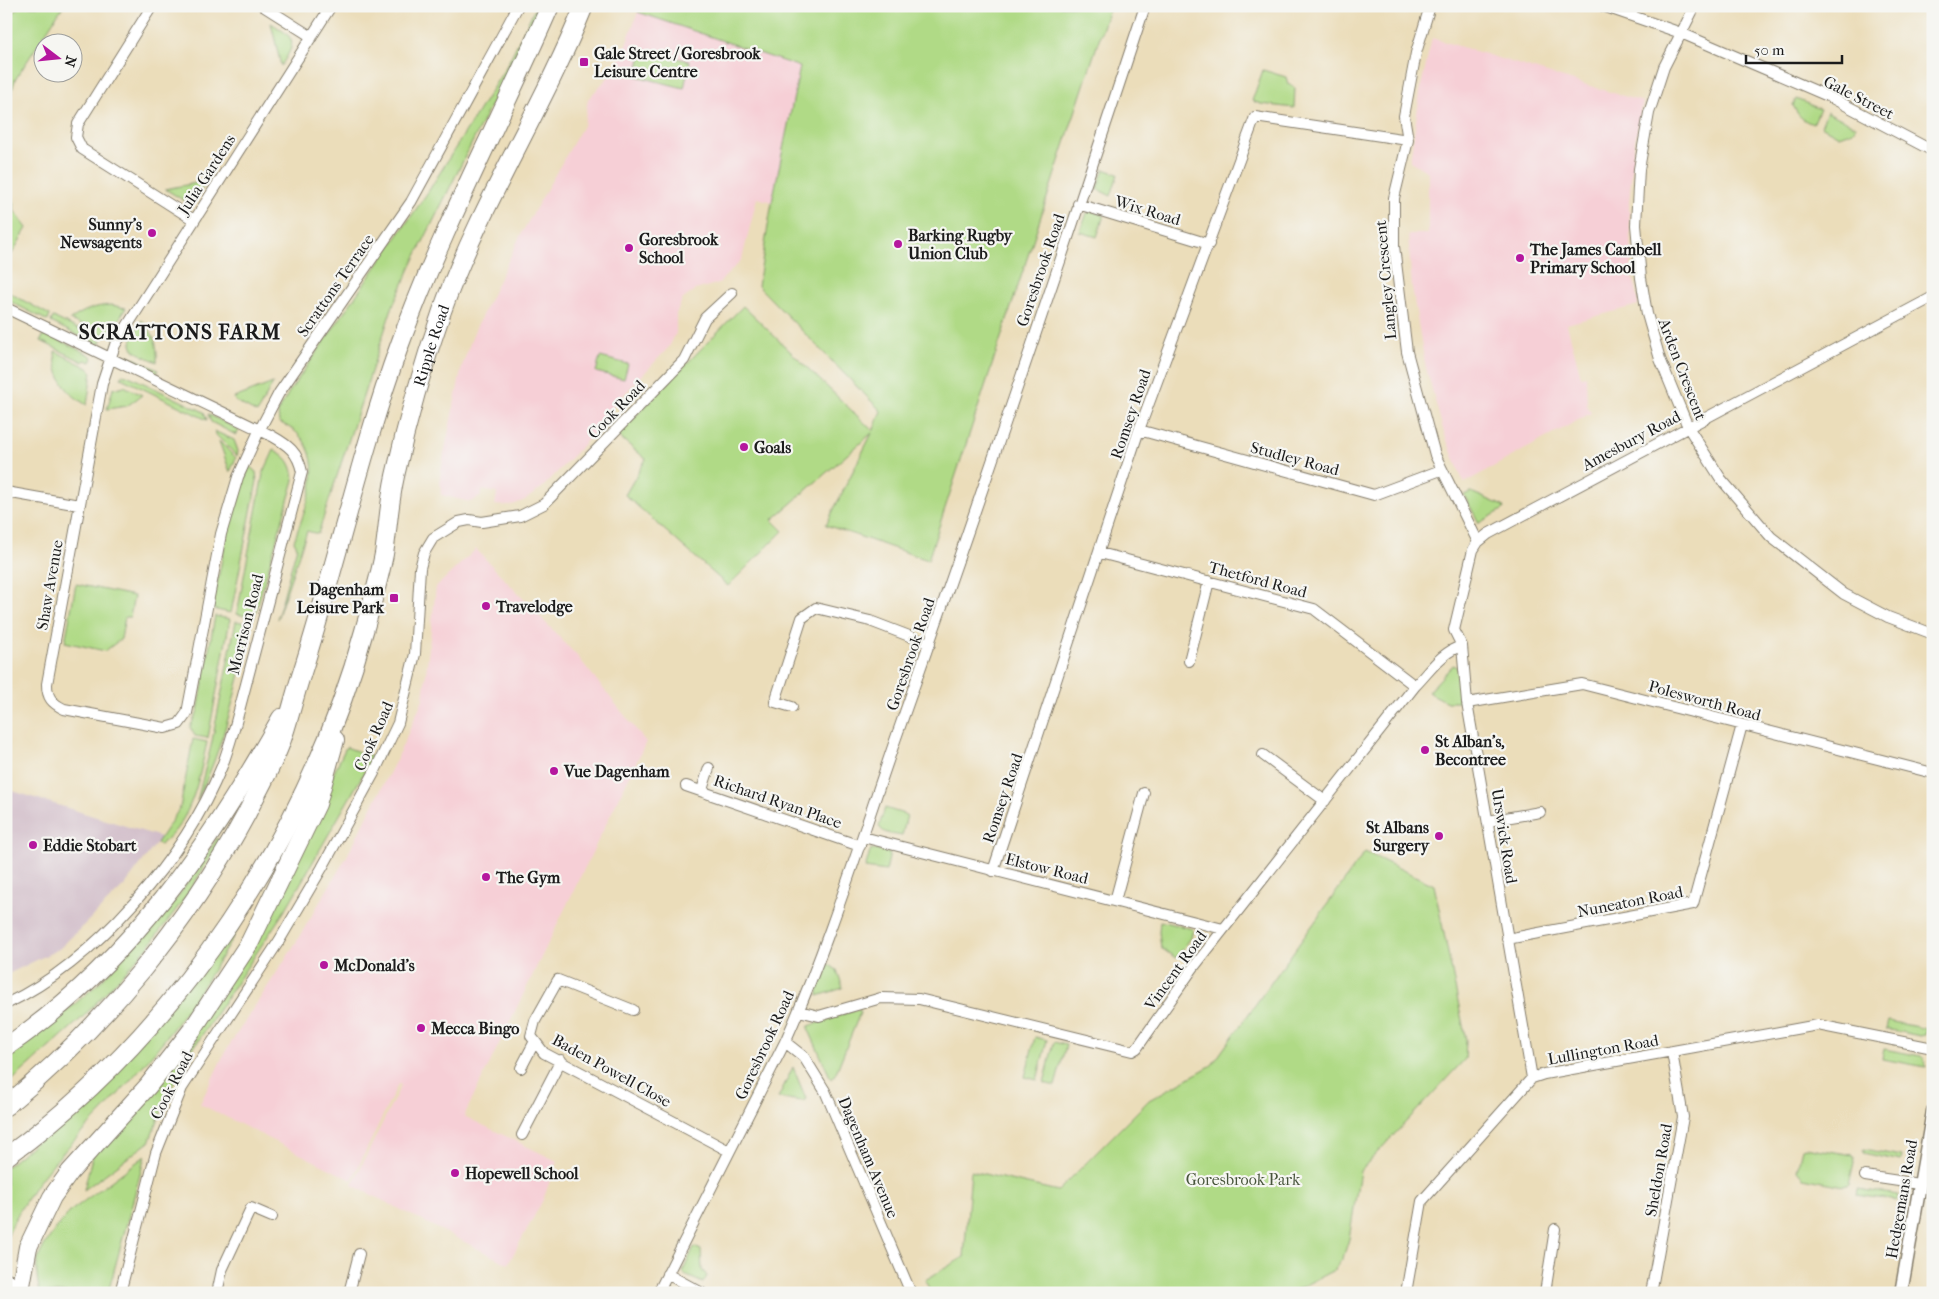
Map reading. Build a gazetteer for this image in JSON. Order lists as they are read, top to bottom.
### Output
{
  "streets": {
    "highway": ["Ripple Road"],
    "street": [
      "Gale Street",
      "Julia Gardens",
      "Wix Road",
      "Goresbrook Road",
      "Langley Crescent",
      "Scrattons Terrace",
      "Arden Crescent",
      "Cook Road",
      "Romsey Road",
      "Amesbury Road",
      "Studley Road",
      "Thetford Road",
      "Shaw Avenue",
      "Morrison Road",
      "Polesworth Road",
      "Richard Ryan Place",
      "Urswick Road",
      "Elstow Road",
      "Nuneaton Road",
      "Vincent Road",
      "Lullington Road",
      "Baden Powell Close",
      "Dagenham Avenue",
      "Sheldon Road",
      "Hedgemans Road"
    ]
  },
  "crossings": [
    ["Gale Street", "Arden Crescent"],
    ["Julia Gardens", "Shaw Avenue"],
    ["Julia Gardens", "Morrison Road"],
    ["Wix Road", "Goresbrook Road"],
    ["Wix Road", "Romsey Road"],
    ["Goresbrook Road", "Richard Ryan Place"],
    ["Goresbrook Road", "Elstow Road"],
    ["Goresbrook Road", "Vincent Road"],
    ["Goresbrook Road", "Baden Powell Close"],
    ["Goresbrook Road", "Dagenham Avenue"],
    ["Langley Crescent", "Romsey Road"],
    ["Langley Crescent", "Amesbury Road"],
    ["Langley Crescent", "Studley Road"],
    ["Langley Crescent", "Urswick Road"],
    ["Scrattons Terrace", "Shaw Avenue"],
    ["Scrattons Terrace", "Morrison Road"],
    ["Arden Crescent", "Amesbury Road"],
    ["Romsey Road", "Studley Road"],
    ["Romsey Road", "Thetford Road"],
    ["Romsey Road", "Elstow Road"],
    ["Amesbury Road", "Urswick Road"],
    ["Thetford Road", "Vincent Road"],
    ["Shaw Avenue", "Morrison Road"],
    ["Polesworth Road", "Urswick Road"],
    ["Polesworth Road", "Nuneaton Road"],
    ["Richard Ryan Place", "Elstow Road"],
    ["Urswick Road", "Nuneaton Road"],
    ["Urswick Road", "Vincent Road"],
    ["Urswick Road", "Lullington Road"],
    ["Elstow Road", "Vincent Road"],
    ["Lullington Road", "Sheldon Road"]
  ],
  "districts": ["SCRATTONS FARM"],
  "parks": ["Goresbrook Park"],
  "places": {
    "transit": ["Gale Street / Goresbrook Leisure Centre", "Dagenham Leisure Park"],
    "other": [
      "Sunny's Newsagents",
      "Barking Rugby Union Club",
      "Goresbrook School",
      "The James Cambell Primary School",
      "Goals",
      "Travelodge",
      "St Alban's, Becontree",
      "Vue Dagenham",
      "St Albans Surgery",
      "Eddie Stobart",
      "The Gym",
      "McDonald's",
      "Mecca Bingo",
      "Hopewell School"
    ]
  },
  "scale_bar": "50 m",
  "north": "right"
}
